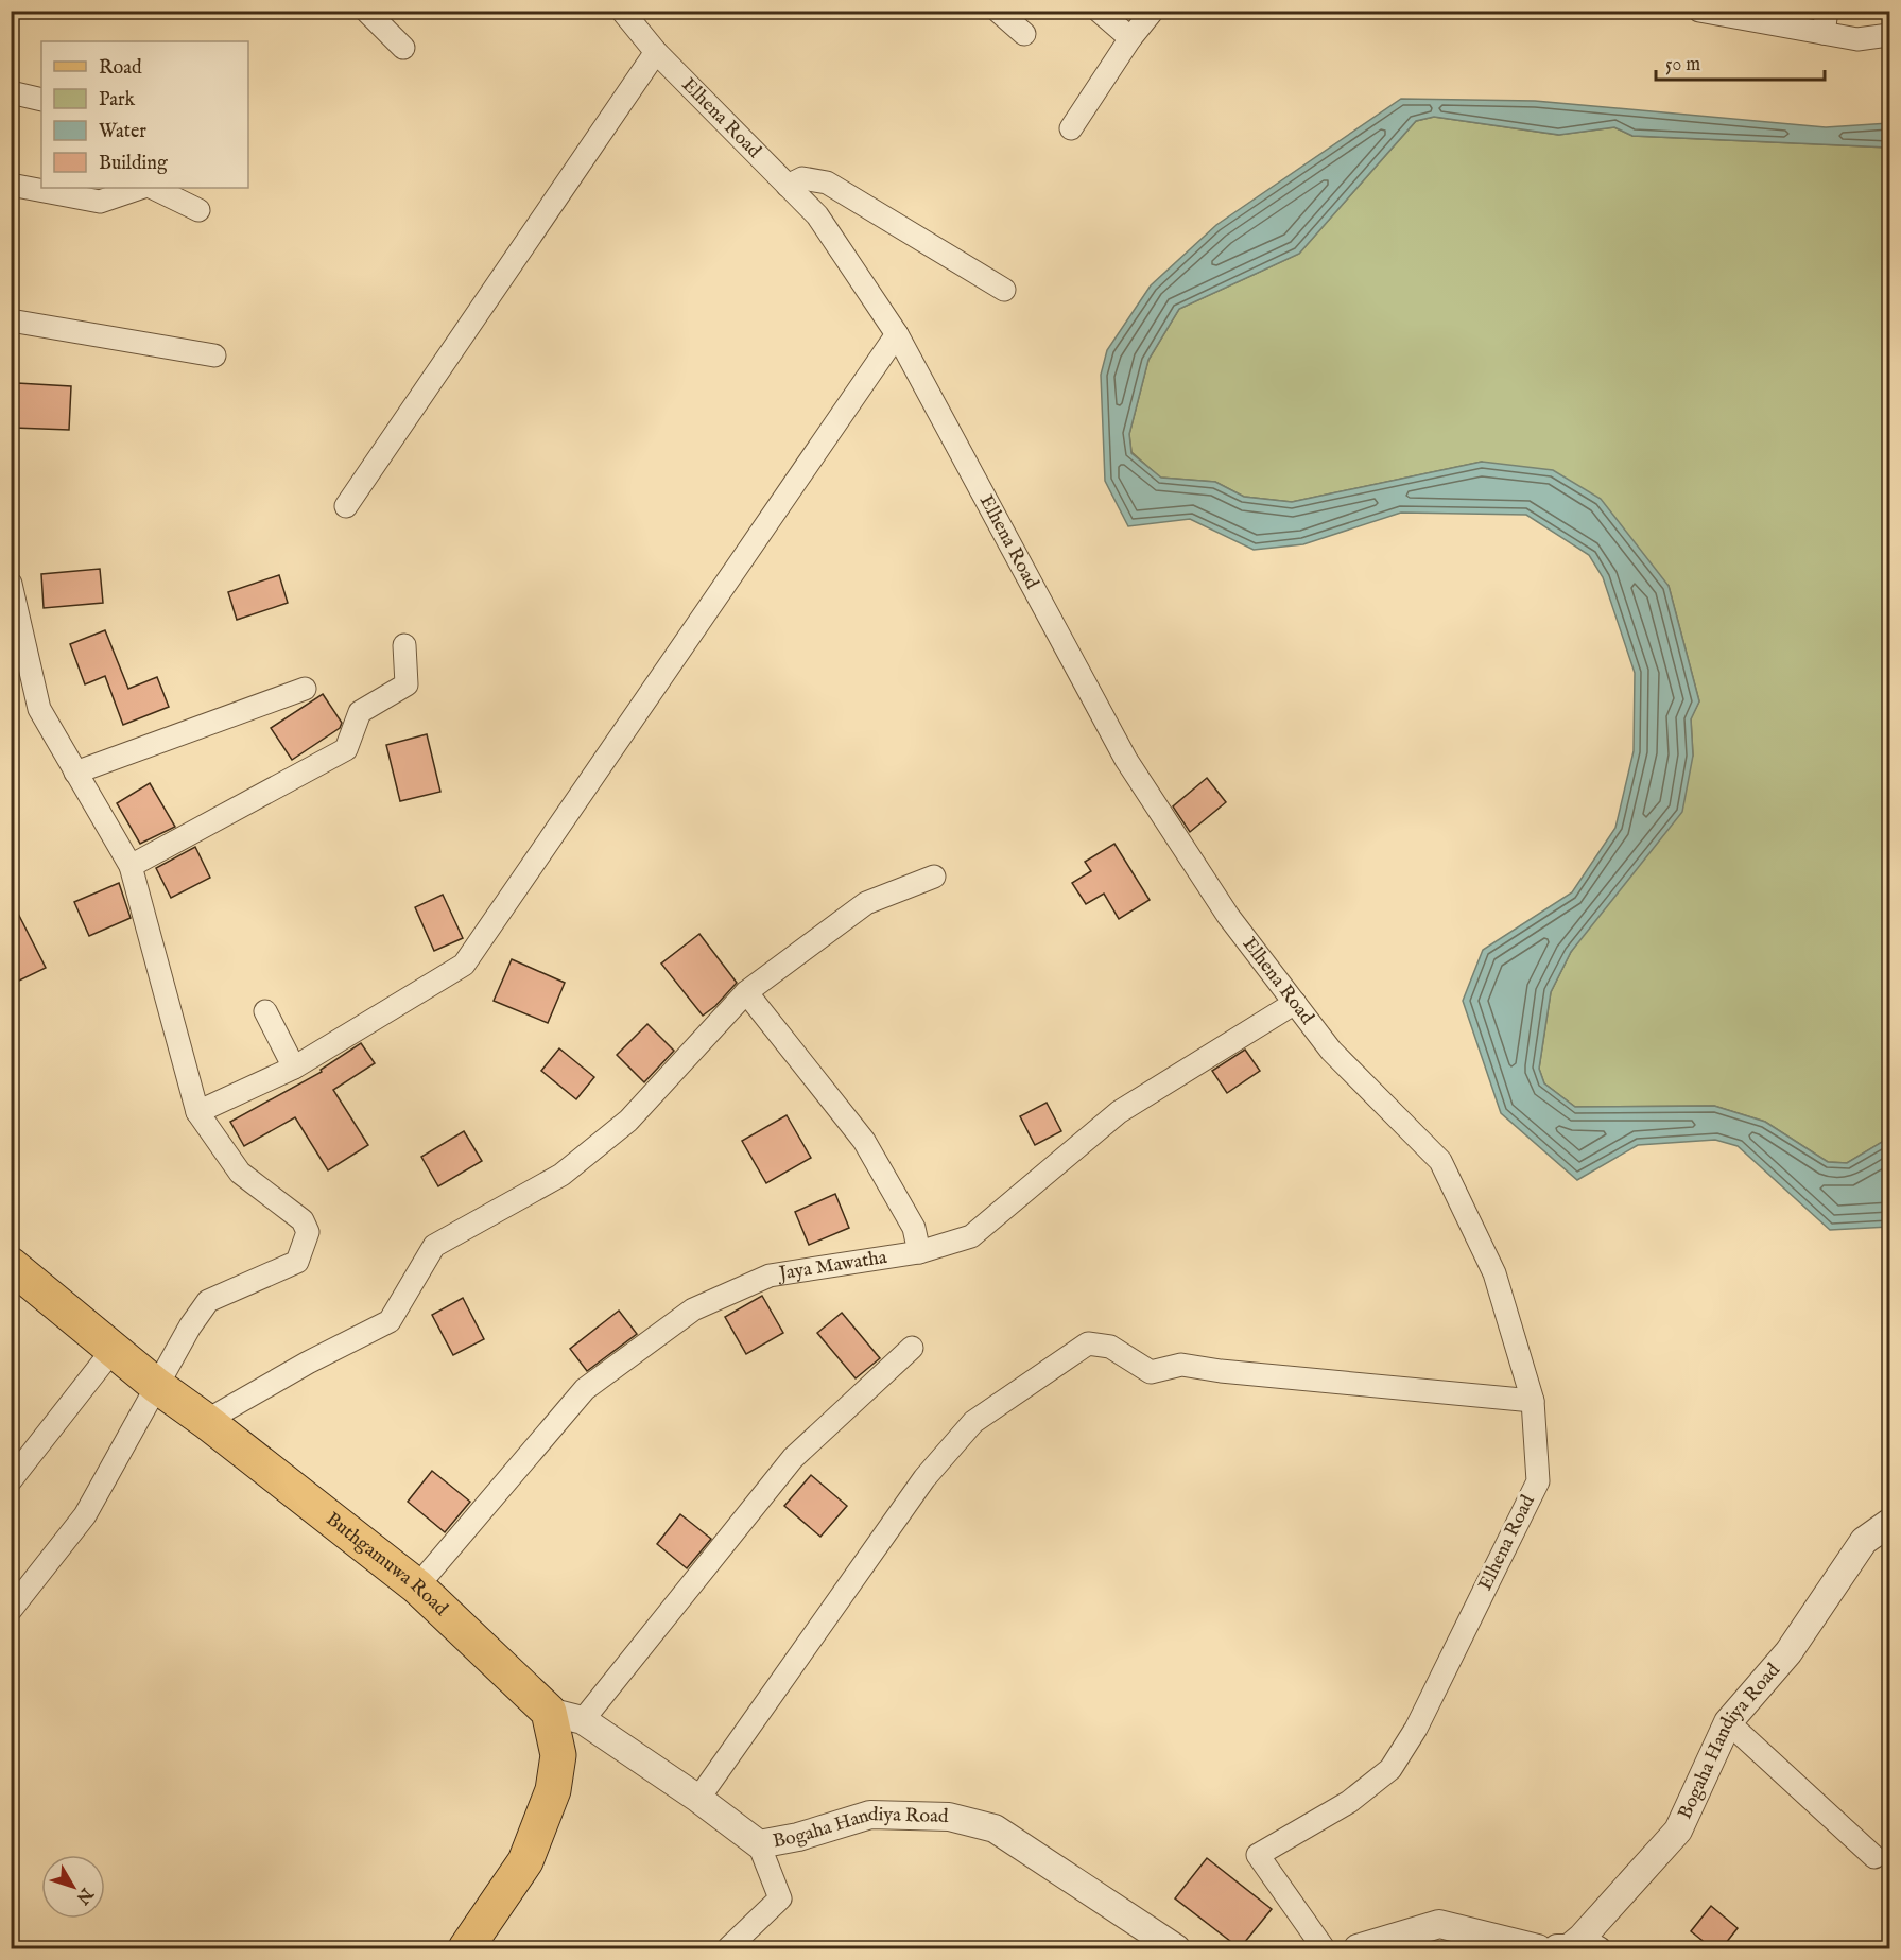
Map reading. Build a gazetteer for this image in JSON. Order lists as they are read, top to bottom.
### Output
{
  "streets": {
    "main road": ["Buthgamuwa Road"],
    "street": ["Elhena Road", "Jaya Mawatha", "Bogaha Handiya Road"]
  },
  "crossings": [
    ["Elhena Road", "Jaya Mawatha"],
    ["Jaya Mawatha", "Buthgamuwa Road"],
    ["Buthgamuwa Road", "Bogaha Handiya Road"]
  ],
  "legend": [
    "Road",
    "Park",
    "Water",
    "Building"
  ],
  "scale_bar": "50 m",
  "north": "bottom right"
}
